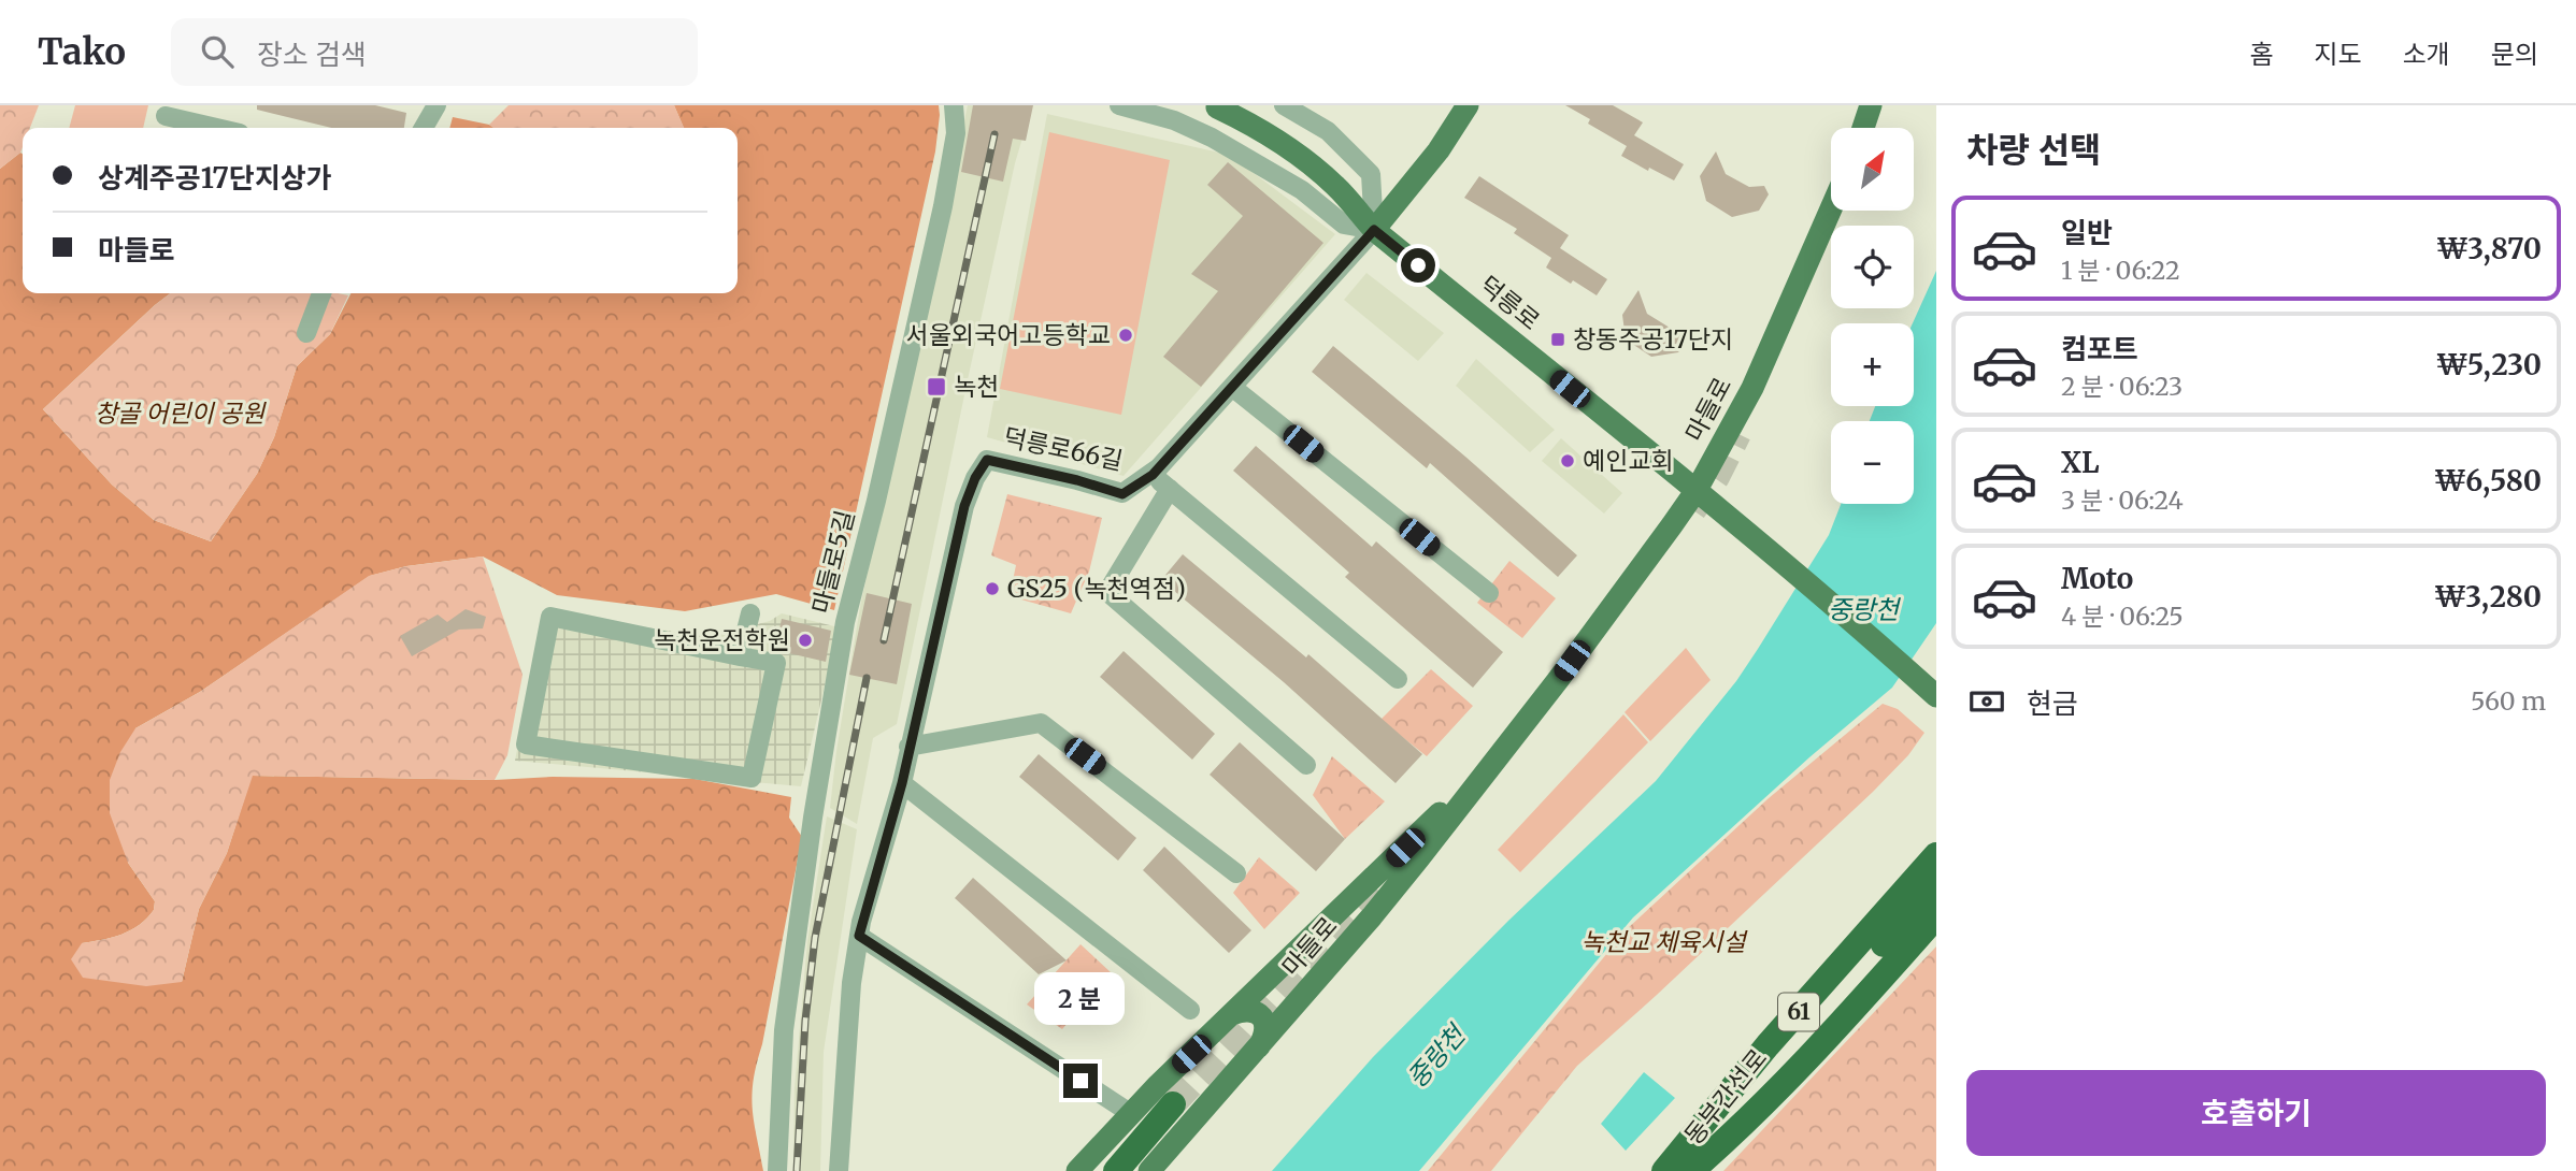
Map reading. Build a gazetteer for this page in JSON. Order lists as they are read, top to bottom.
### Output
{
  "streets": {
    "highway": ["61", "동부간선로"],
    "main road": ["덕릉로", "마들로"],
    "street": ["덕릉로66길", "마들로5길"]
  },
  "crossings": [
    ["덕릉로", "마들로"],
    ["덕릉로", "덕릉로66길"]
  ],
  "water": ["중랑천"],
  "parks": ["창골 어린이 공원", "녹천교 체육시설"],
  "places": {
    "other": [
      "서울외국어고등학교",
      "예인교회",
      "GS25 (녹천역점)",
      "녹천운전학원"
    ],
    "transit": ["창동주공17단지", "녹천"]
  },
  "north": "top right",
  "page": {
    "header": "Tako",
    "search": "장소 검색",
    "nav": [
      "홈",
      "지도",
      "소개",
      "문의"
    ],
    "heading": "차량 선택",
    "map_buttons": ["+", "−"],
    "banner": ["상계주공17단지상가", "마들로"],
    "list": [
      {
        "name": "일반",
        "note": "1 분 · 06:22",
        "value": "₩3,870"
      },
      {
        "name": "컴포트",
        "note": "2 분 · 06:23",
        "value": "₩5,230"
      },
      {
        "name": "XL",
        "note": "3 분 · 06:24",
        "value": "₩6,580"
      },
      {
        "name": "Moto",
        "note": "4 분 · 06:25",
        "value": "₩3,280"
      }
    ],
    "pay": ["현금", "560 m"],
    "bubble": "2 분",
    "buttons": "호출하기"
  }
}
